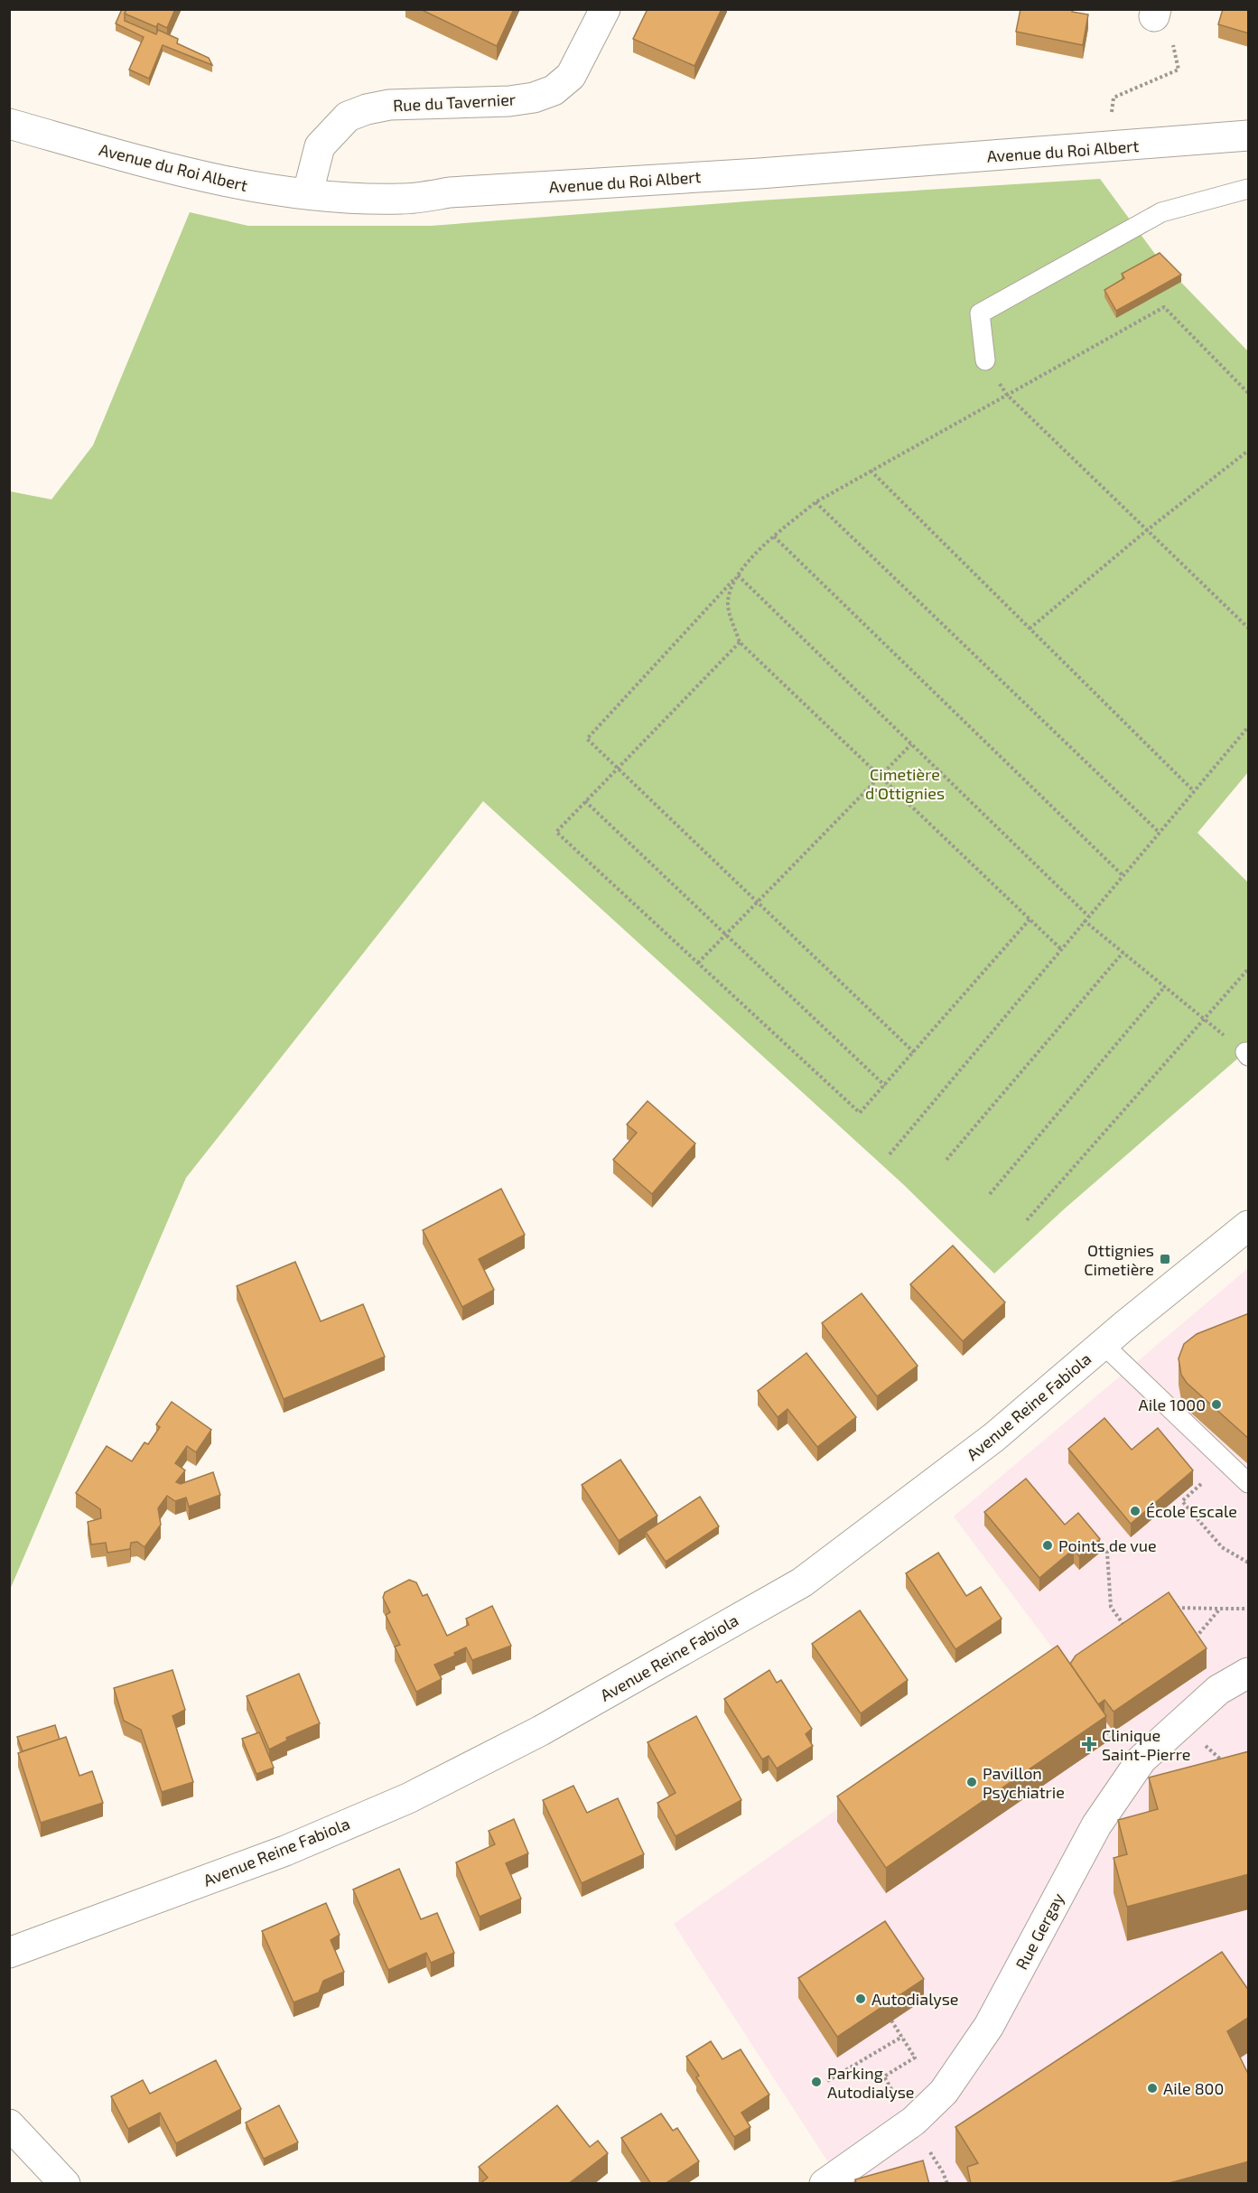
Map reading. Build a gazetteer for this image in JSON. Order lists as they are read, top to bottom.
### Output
{
  "streets": {
    "street": [
      "Rue du Tavernier",
      "Avenue du Roi Albert",
      "Avenue Reine Fabiola",
      "Rue Gergay"
    ]
  },
  "crossings": [
    ["Rue du Tavernier", "Avenue du Roi Albert"]
  ],
  "parks": ["Cimetière d'Ottignies"],
  "places": {
    "transit": ["Ottignies Cimetière"],
    "other": [
      "Aile 1000",
      "École Escale",
      "Points de vue",
      "Pavillon Psychiatrie",
      "Autodialyse",
      "Parking Autodialyse",
      "Aile 800"
    ],
    "health": ["Clinique Saint-Pierre"]
  }
}
